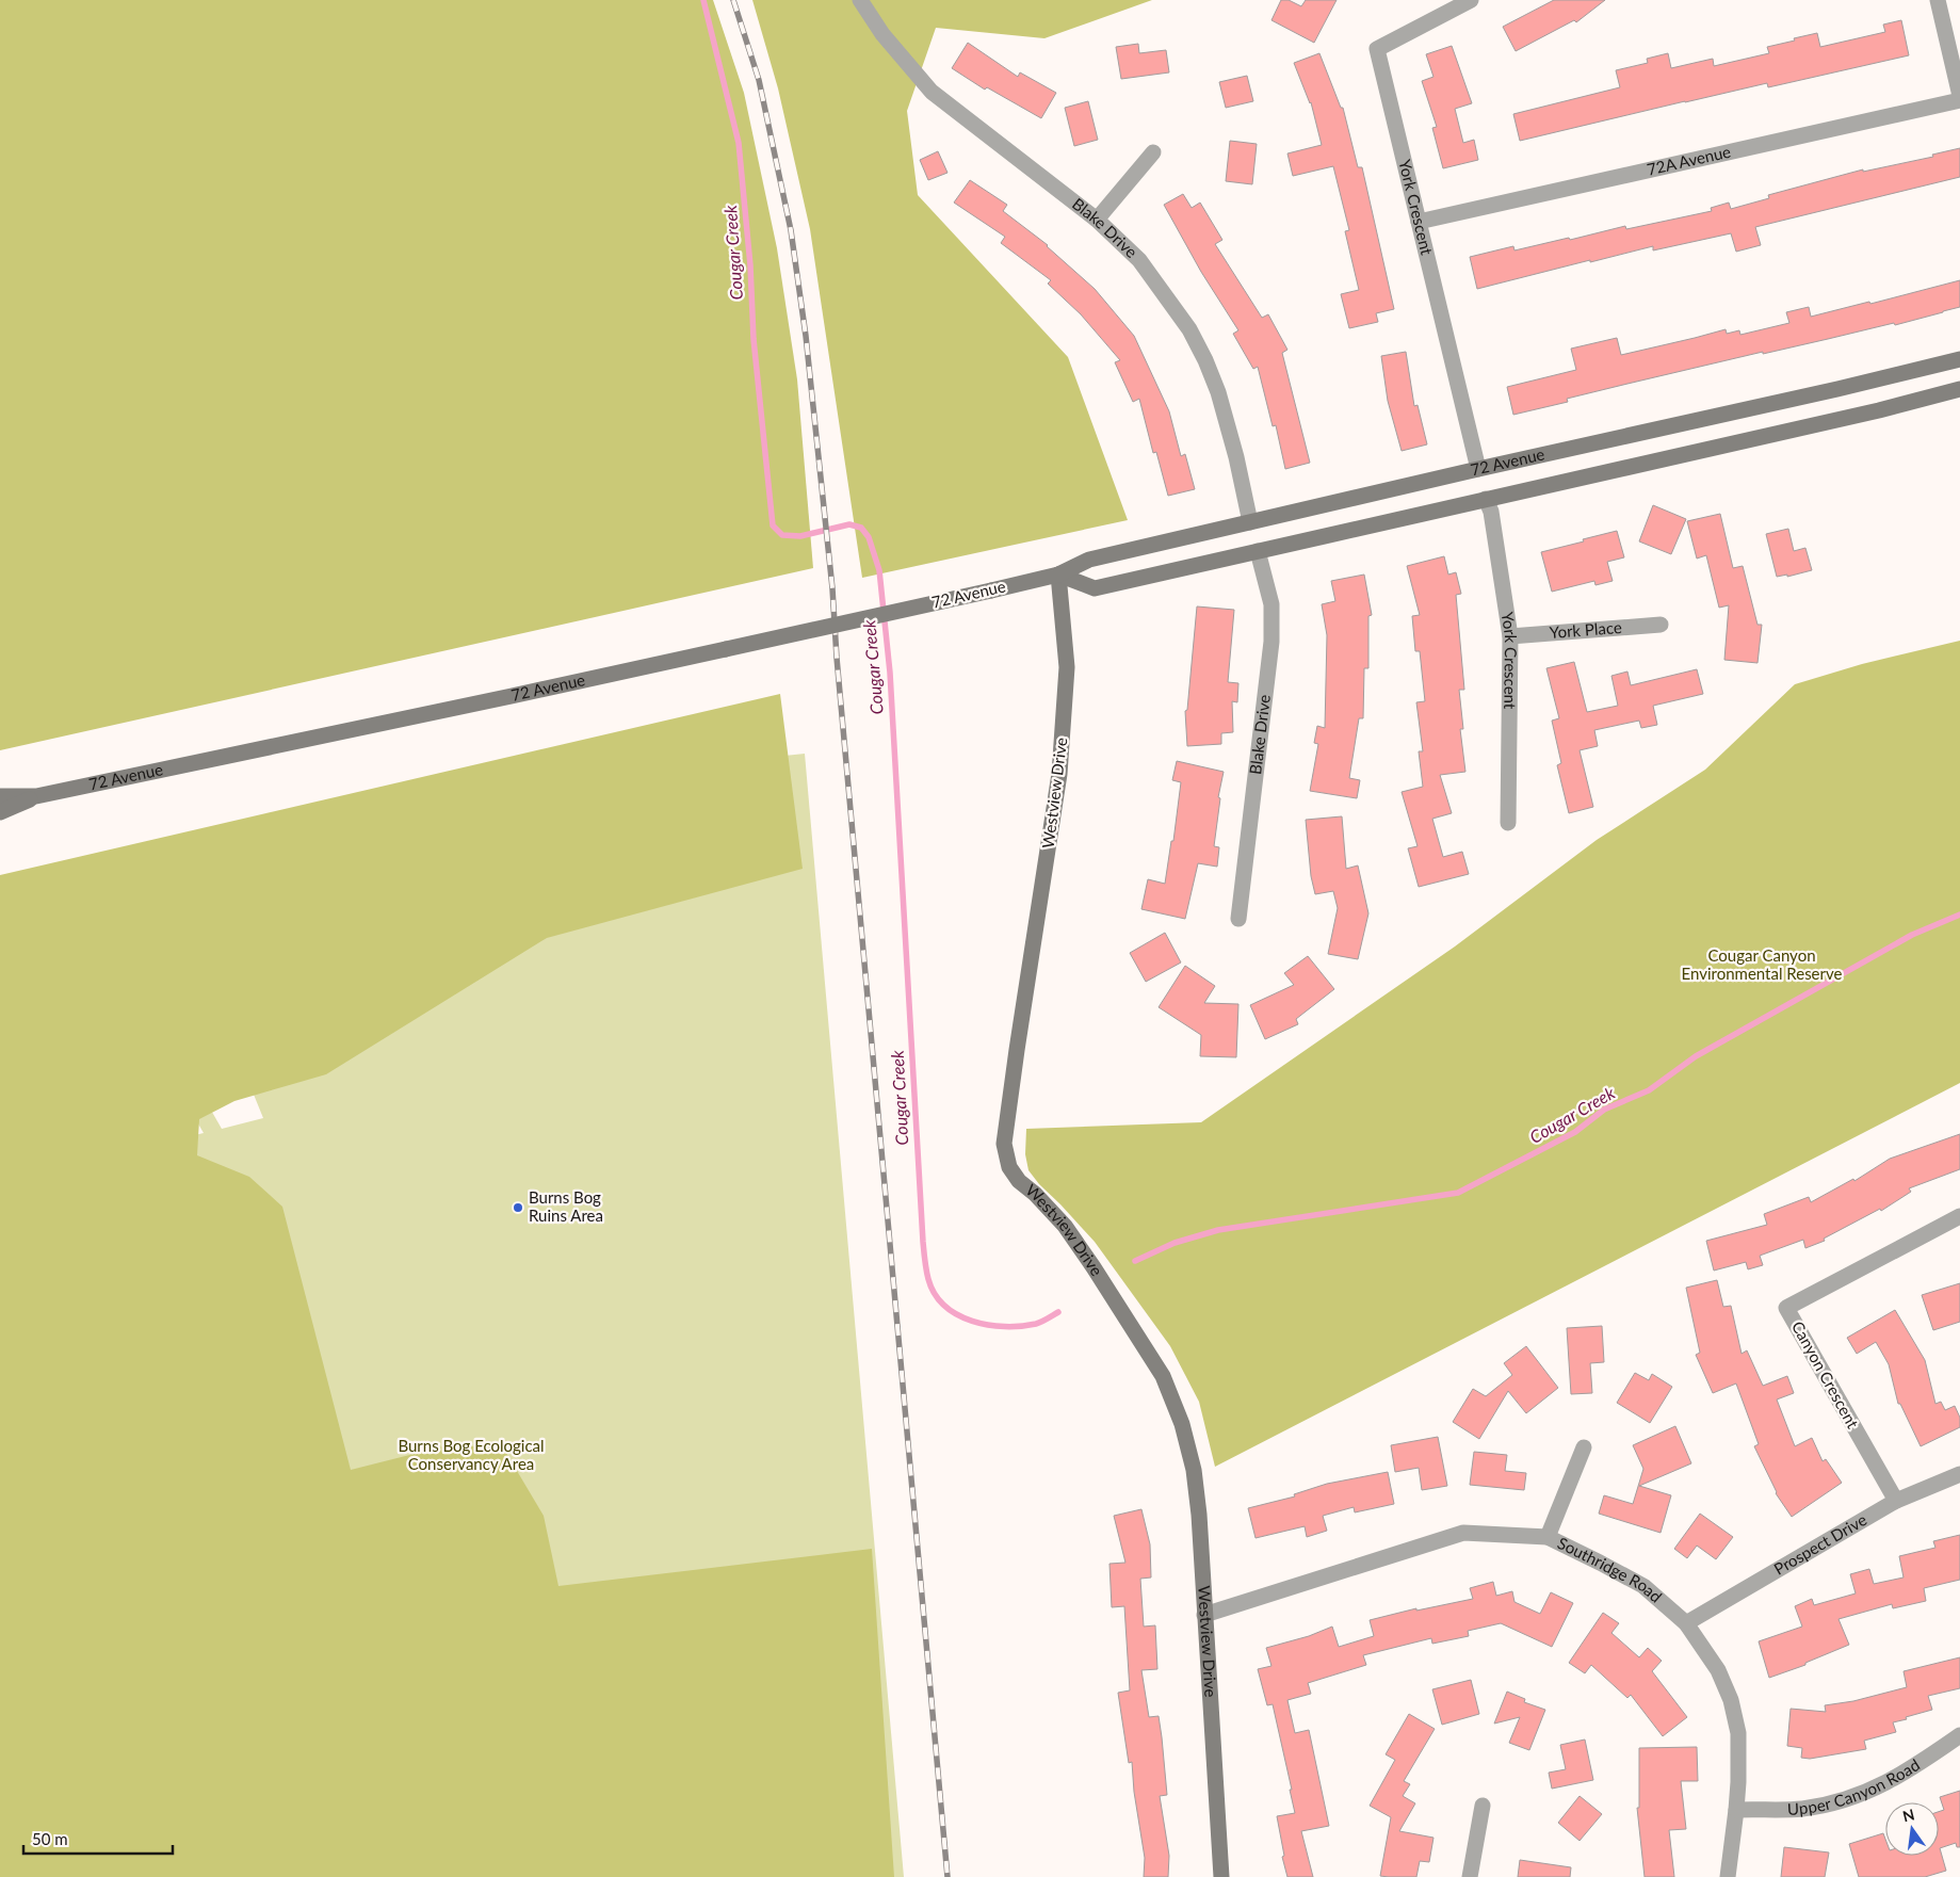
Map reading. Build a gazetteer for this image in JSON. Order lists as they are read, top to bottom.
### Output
{
  "streets": {
    "main road": ["72 Avenue", "Westview Drive"],
    "street": [
      "72A Avenue",
      "York Crescent",
      "Blake Drive",
      "York Place",
      "Canyon Crescent",
      "Prospect Drive",
      "Southridge Road",
      "Upper Canyon Road"
    ]
  },
  "crossings": [
    ["72A Avenue", "York Crescent"],
    ["York Crescent", "72 Avenue"],
    ["York Crescent", "York Place"],
    ["Blake Drive", "72 Avenue"],
    ["72 Avenue", "Westview Drive"],
    ["Westview Drive", "Southridge Road"],
    ["Canyon Crescent", "Prospect Drive"],
    ["Prospect Drive", "Southridge Road"],
    ["Southridge Road", "Upper Canyon Road"]
  ],
  "water": ["Cougar Creek"],
  "parks": ["Cougar Canyon Environmental Reserve", "Burns Bog Ecological Conservancy Area"],
  "places": ["Burns Bog Ruins Area"],
  "scale_bar": "50 m",
  "north": "top"
}
